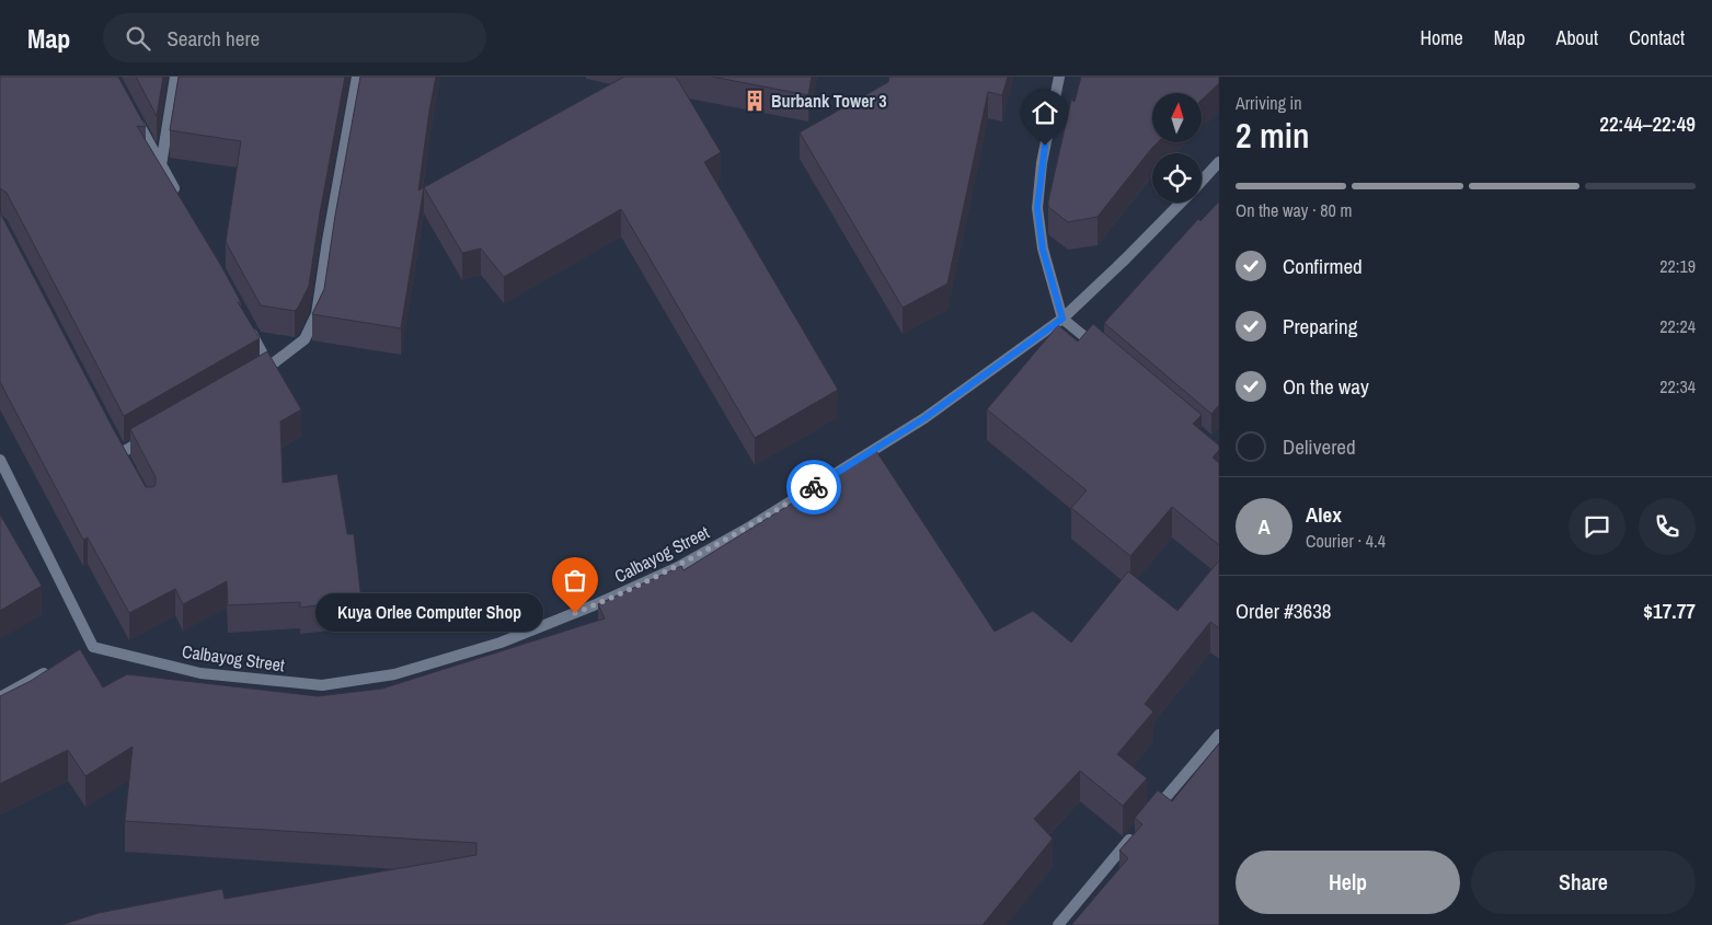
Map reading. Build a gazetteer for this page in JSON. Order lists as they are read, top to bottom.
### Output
{
  "streets": {
    "street": ["Calbayog Street"]
  },
  "places": {
    "building": ["Burbank Tower 3"],
    "other": ["Kuya Orlee Computer Shop"]
  },
  "north": "top",
  "page": {
    "header": "Map",
    "search": "Search here",
    "nav": [
      "Home",
      "Map",
      "About",
      "Contact"
    ],
    "heading": ["2 min", "Arriving in", "22:44–22:49"],
    "panel": [
      "Alex",
      "Courier · 4.4",
      "Order #3638",
      "$17.77"
    ],
    "bar": "On the way · 80 m",
    "list": [
      ["Confirmed", "22:19"],
      ["Preparing", "22:24"],
      ["On the way", "22:34"],
      "Delivered"
    ],
    "round": "A",
    "bubble": "Kuya Orlee Computer Shop",
    "buttons": ["Help", "Share"]
  }
}
